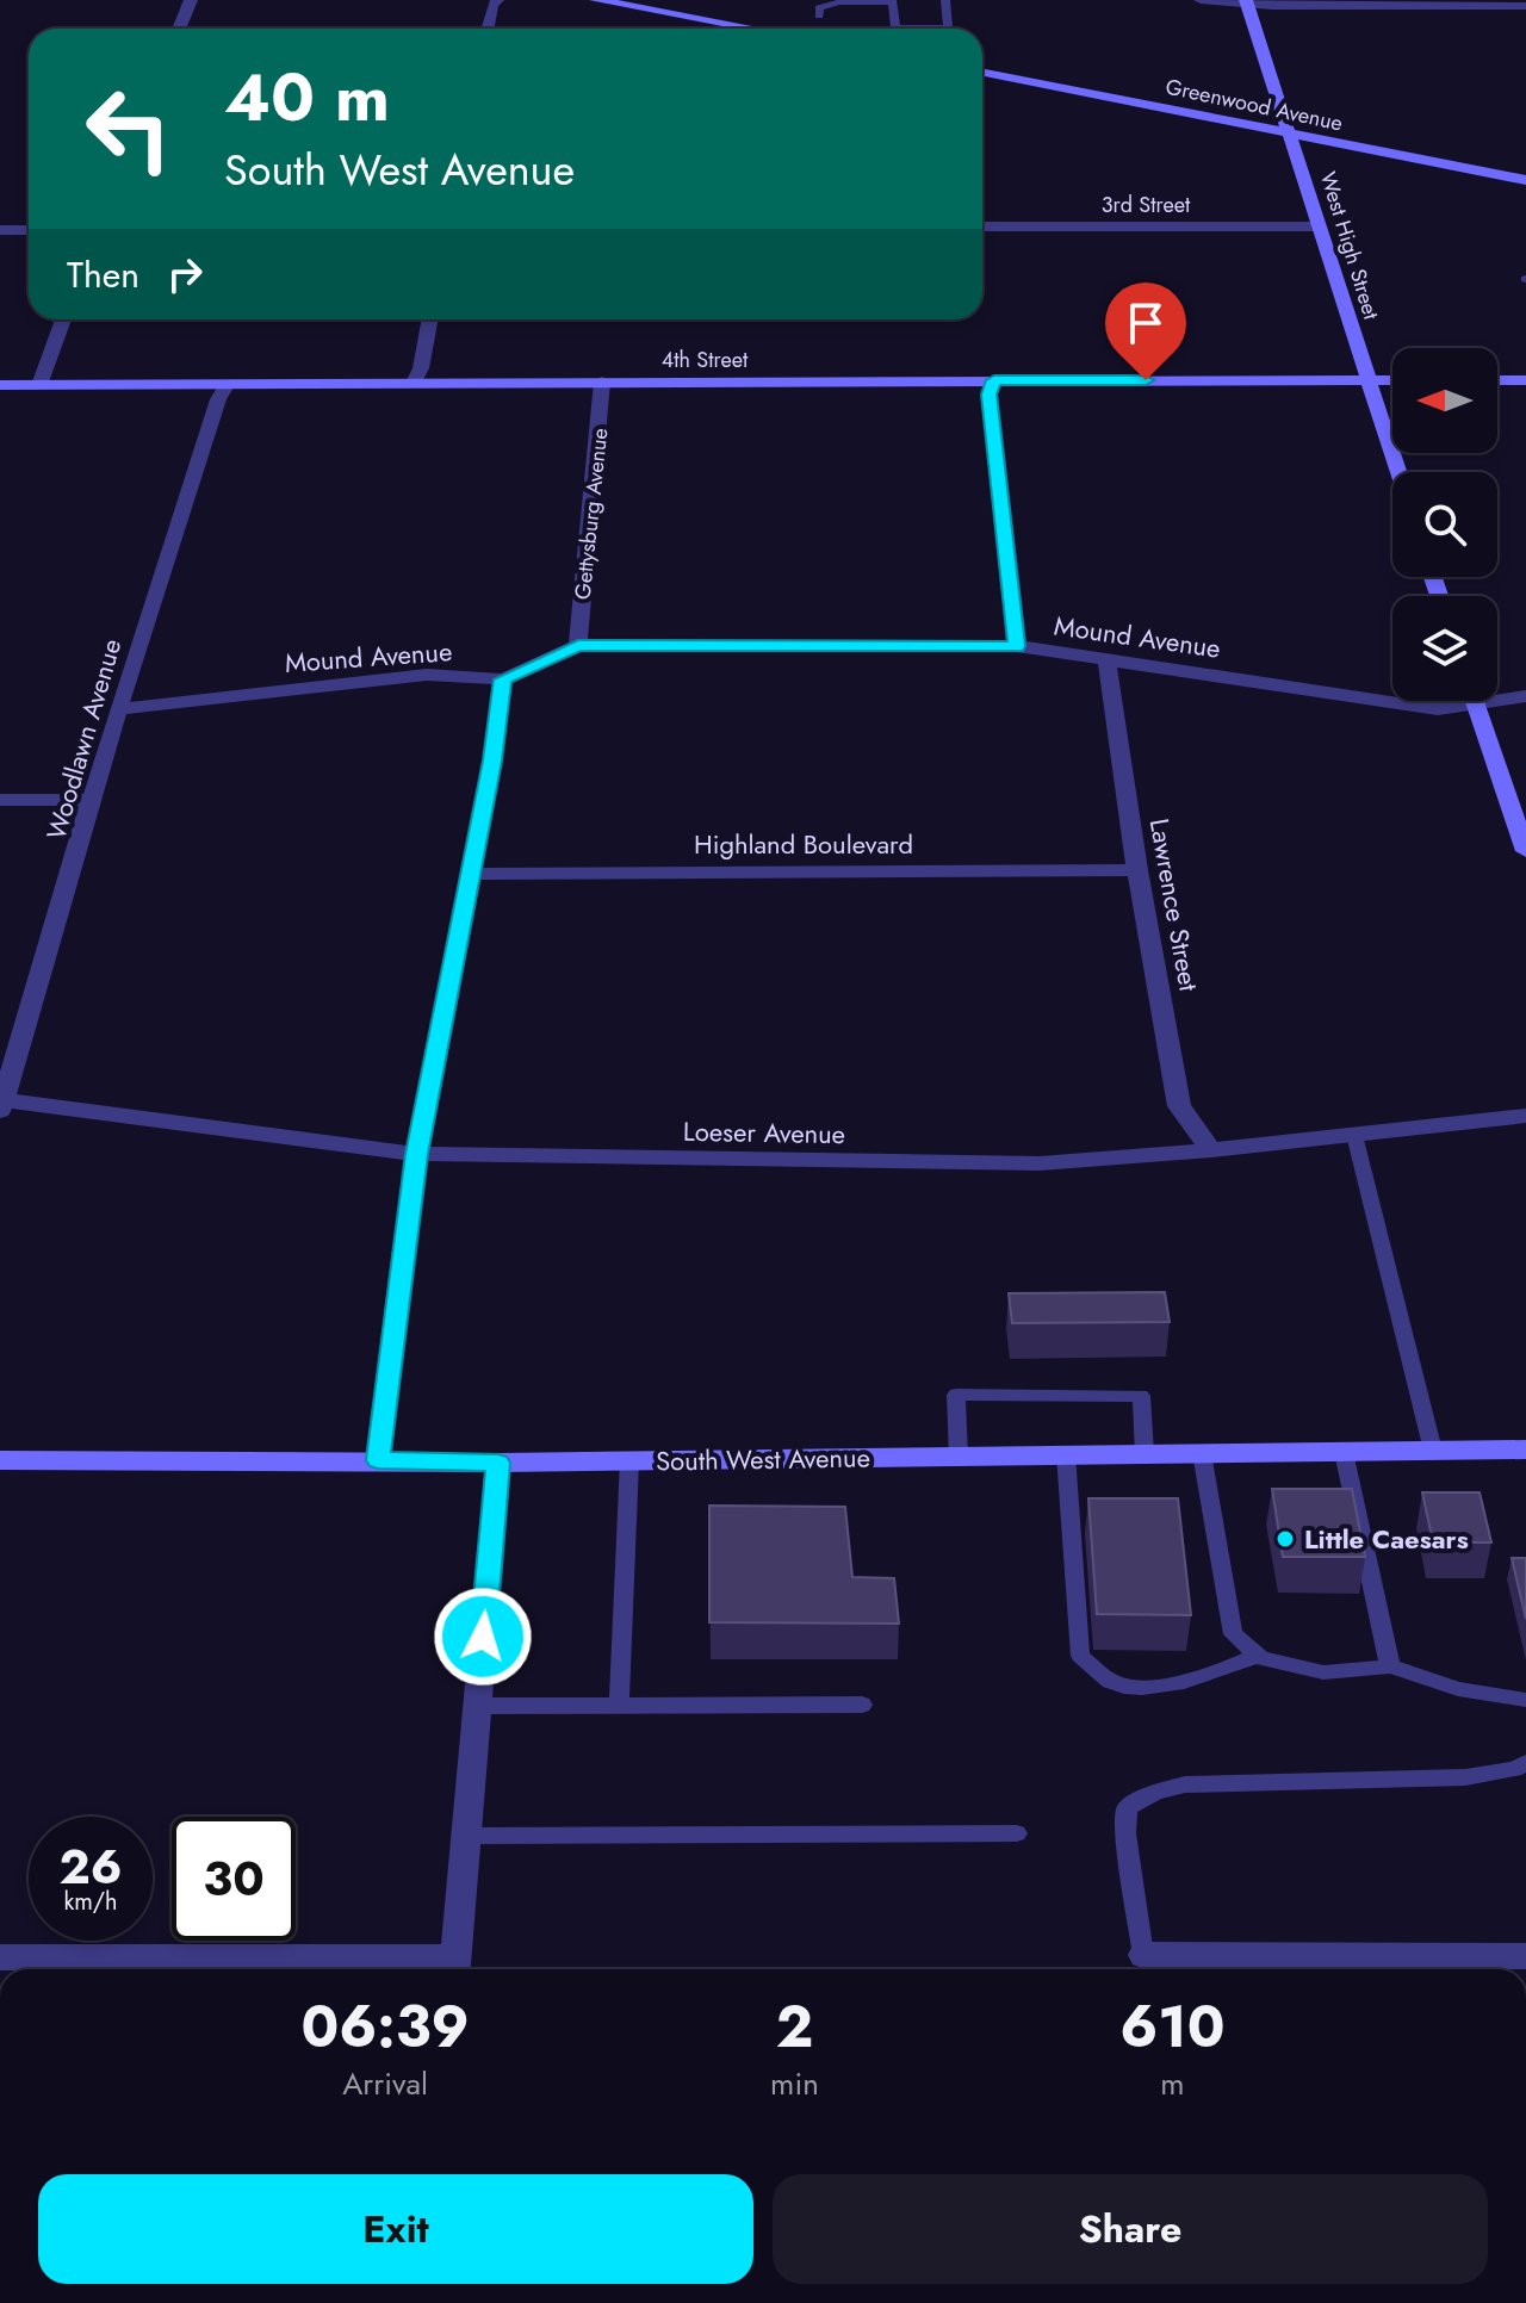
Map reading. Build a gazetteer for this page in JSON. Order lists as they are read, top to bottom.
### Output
{
  "streets": {
    "street": [
      "Greenwood Avenue",
      "3rd Street",
      "West High Street",
      "4th Street",
      "Gettysburg Avenue",
      "Mound Avenue",
      "Woodlawn Avenue",
      "Highland Boulevard",
      "Lawrence Street",
      "Loeser Avenue",
      "South West Avenue"
    ]
  },
  "crossings": [
    ["Greenwood Avenue", "West High Street"],
    ["3rd Street", "West High Street"],
    ["West High Street", "4th Street"],
    ["4th Street", "Gettysburg Avenue"],
    ["4th Street", "Woodlawn Avenue"],
    ["Gettysburg Avenue", "Mound Avenue"],
    ["Mound Avenue", "Woodlawn Avenue"],
    ["Mound Avenue", "Lawrence Street"],
    ["Woodlawn Avenue", "Loeser Avenue"],
    ["Highland Boulevard", "Lawrence Street"],
    ["Lawrence Street", "Loeser Avenue"]
  ],
  "places": ["Little Caesars"],
  "north": "left",
  "page": {
    "turn": ["40 m", "South West Avenue"],
    "then": "Then",
    "speed": "26 km/h",
    "limit": "30",
    "eta": [
      "06:39",
      "Arrival",
      "2",
      "min",
      "610",
      "m"
    ],
    "buttons": ["Exit", "Share"]
  }
}
